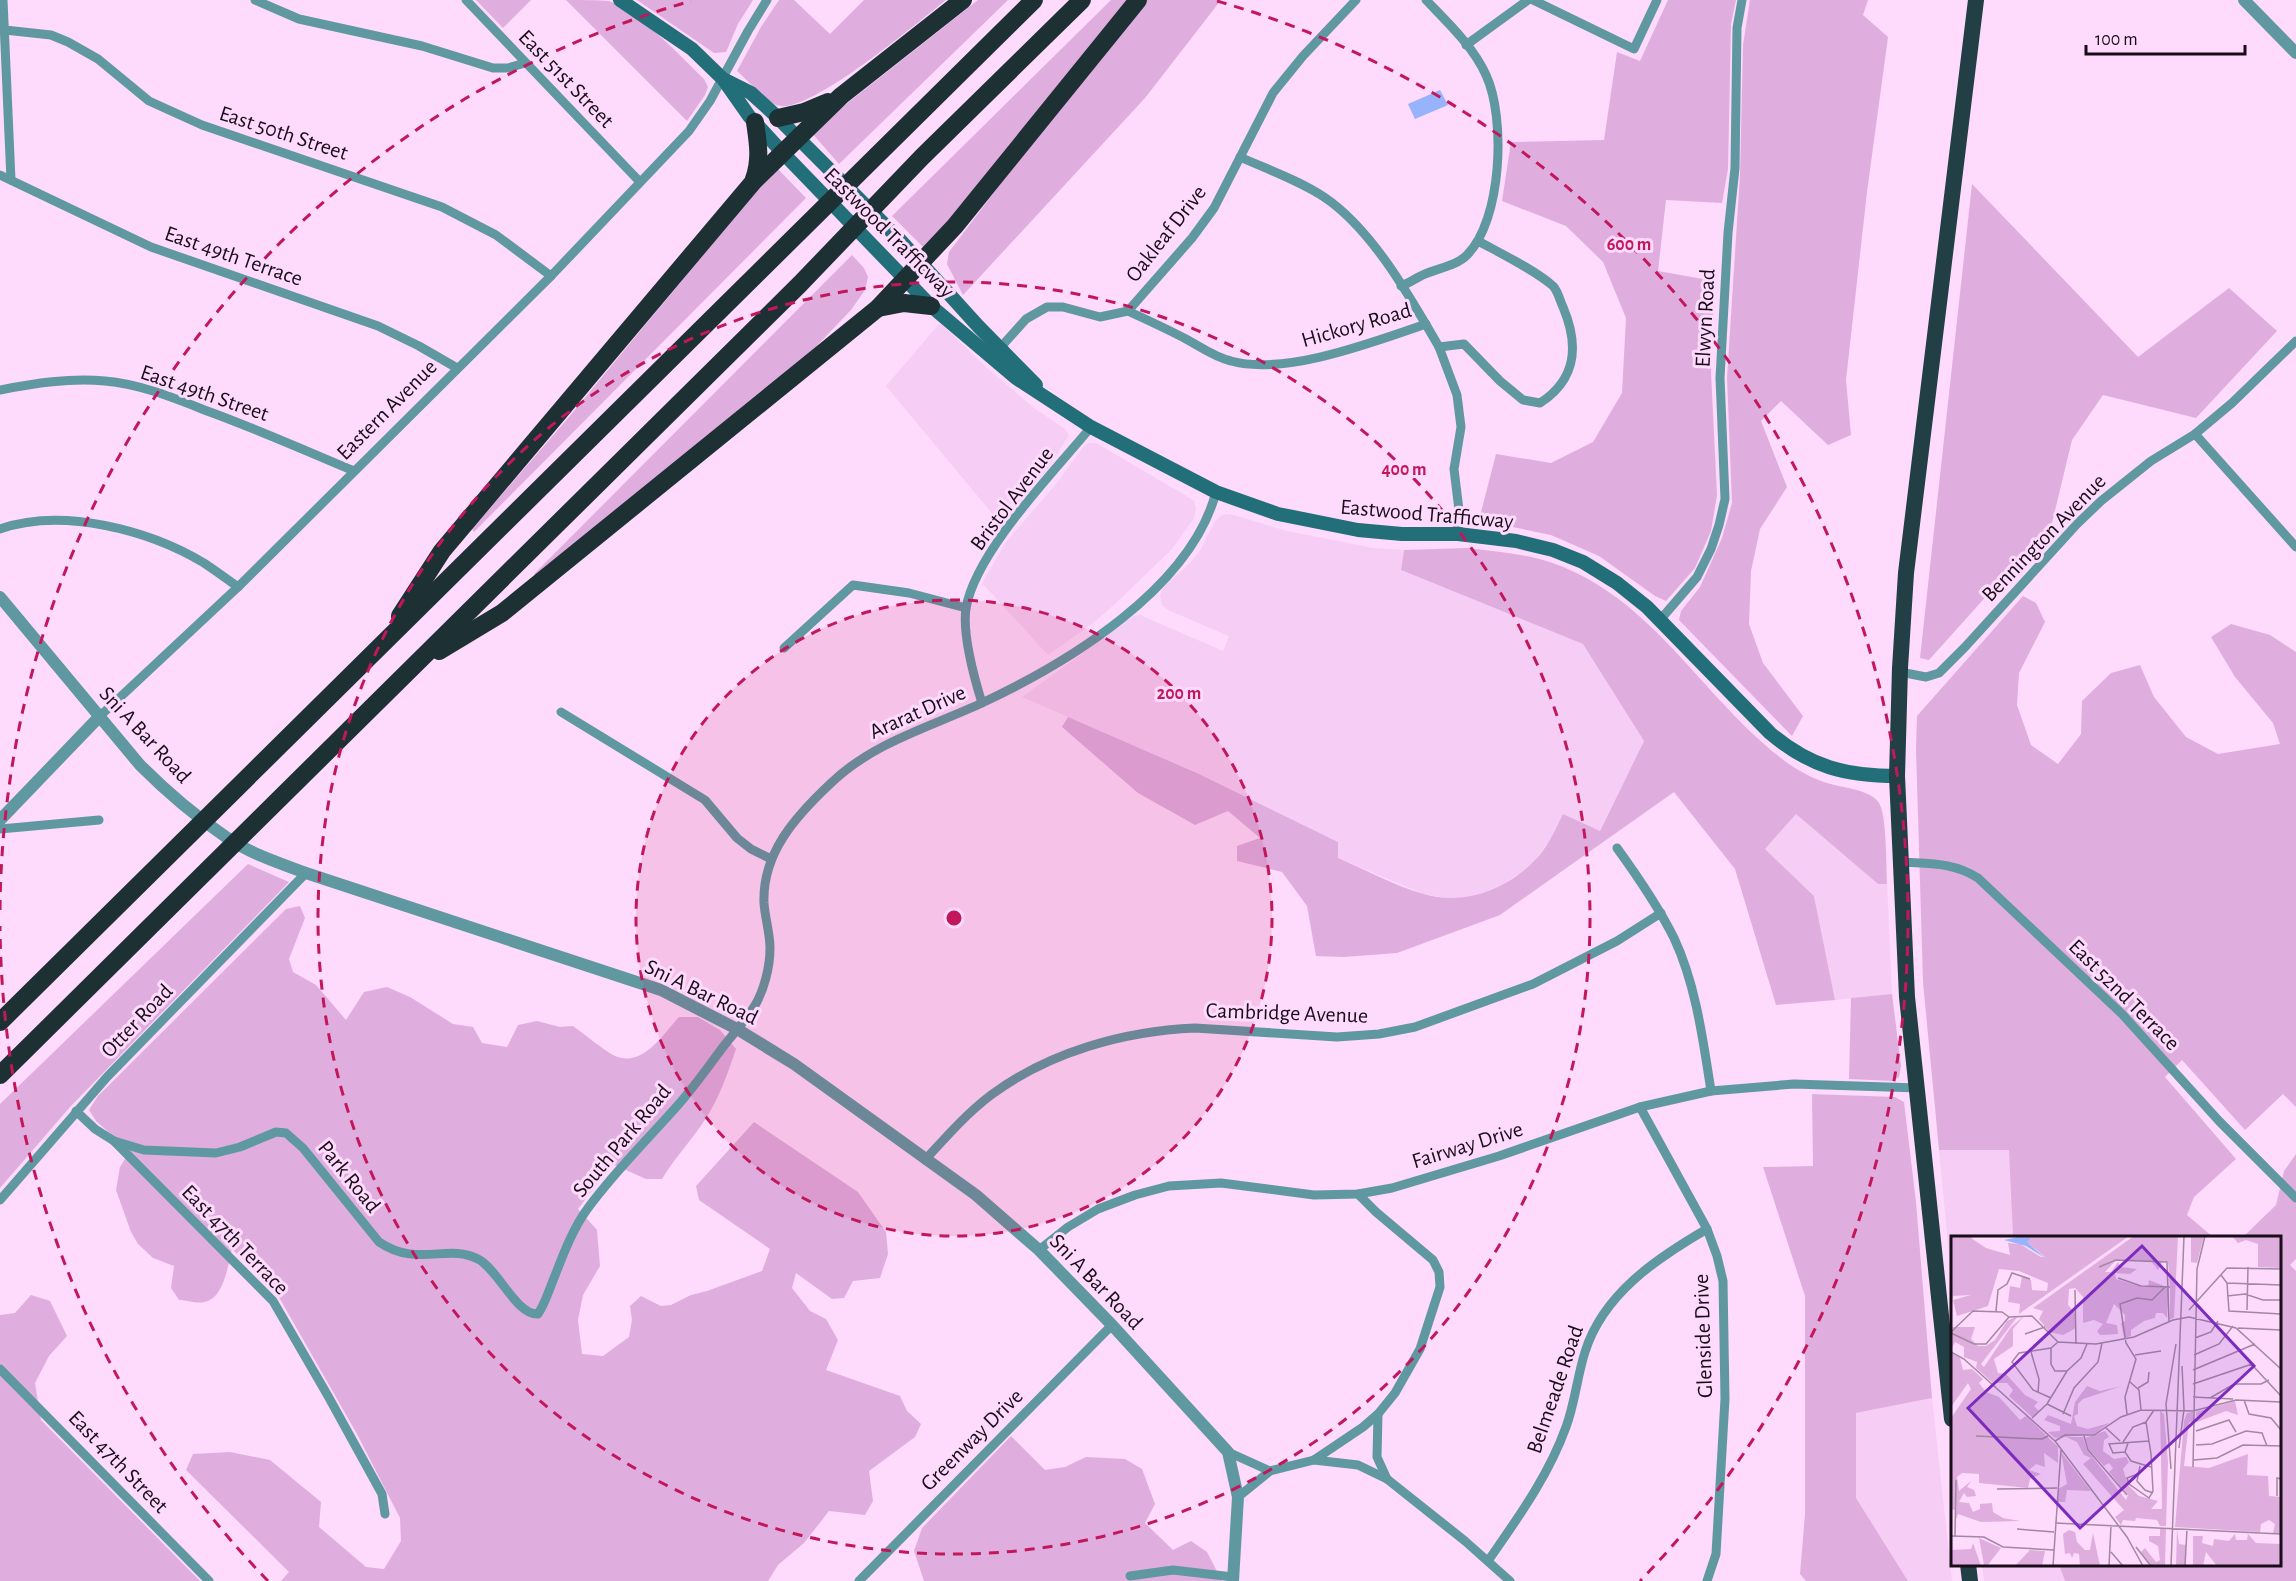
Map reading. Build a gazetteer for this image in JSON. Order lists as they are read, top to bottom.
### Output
{
  "streets": {
    "main road": ["Eastwood Trafficway"],
    "street": [
      "East 51st Street",
      "East 50th Street",
      "Oakleaf Drive",
      "East 49th Terrace",
      "Elwyn Road",
      "Hickory Road",
      "East 49th Street",
      "Eastern Avenue",
      "Bristol Avenue",
      "Bennington Avenue",
      "Ararat Drive",
      "Sni A Bar Road",
      "East 52nd Terrace",
      "Cambridge Avenue",
      "Otter Road",
      "South Park Road",
      "Fairway Drive",
      "Park Road",
      "East 47th Terrace",
      "Glenside Drive",
      "Belmeade Road",
      "Greenway Drive",
      "East 47th Street"
    ]
  },
  "crossings": [
    ["East 51st Street", "Eastern Avenue"],
    ["East 50th Street", "Eastern Avenue"],
    ["Eastwood Trafficway", "Oakleaf Drive"],
    ["Eastwood Trafficway", "Elwyn Road"],
    ["Eastwood Trafficway", "Eastern Avenue"],
    ["Eastwood Trafficway", "Bristol Avenue"],
    ["Eastwood Trafficway", "Ararat Drive"],
    ["Oakleaf Drive", "Hickory Road"],
    ["East 49th Terrace", "Eastern Avenue"],
    ["East 49th Street", "Eastern Avenue"],
    ["Eastern Avenue", "Sni A Bar Road"],
    ["Bristol Avenue", "Ararat Drive"],
    ["Ararat Drive", "Sni A Bar Road"],
    ["Ararat Drive", "South Park Road"],
    ["Sni A Bar Road", "Cambridge Avenue"],
    ["Sni A Bar Road", "Otter Road"],
    ["Sni A Bar Road", "South Park Road"],
    ["Sni A Bar Road", "Fairway Drive"],
    ["Sni A Bar Road", "Greenway Drive"],
    ["Otter Road", "East 47th Terrace"],
    ["South Park Road", "Park Road"],
    ["Fairway Drive", "Glenside Drive"],
    ["Park Road", "East 47th Terrace"],
    ["Glenside Drive", "Belmeade Road"]
  ],
  "scale_bar": "100 m",
  "rings": ["600 m", "400 m", "200 m"]
}
